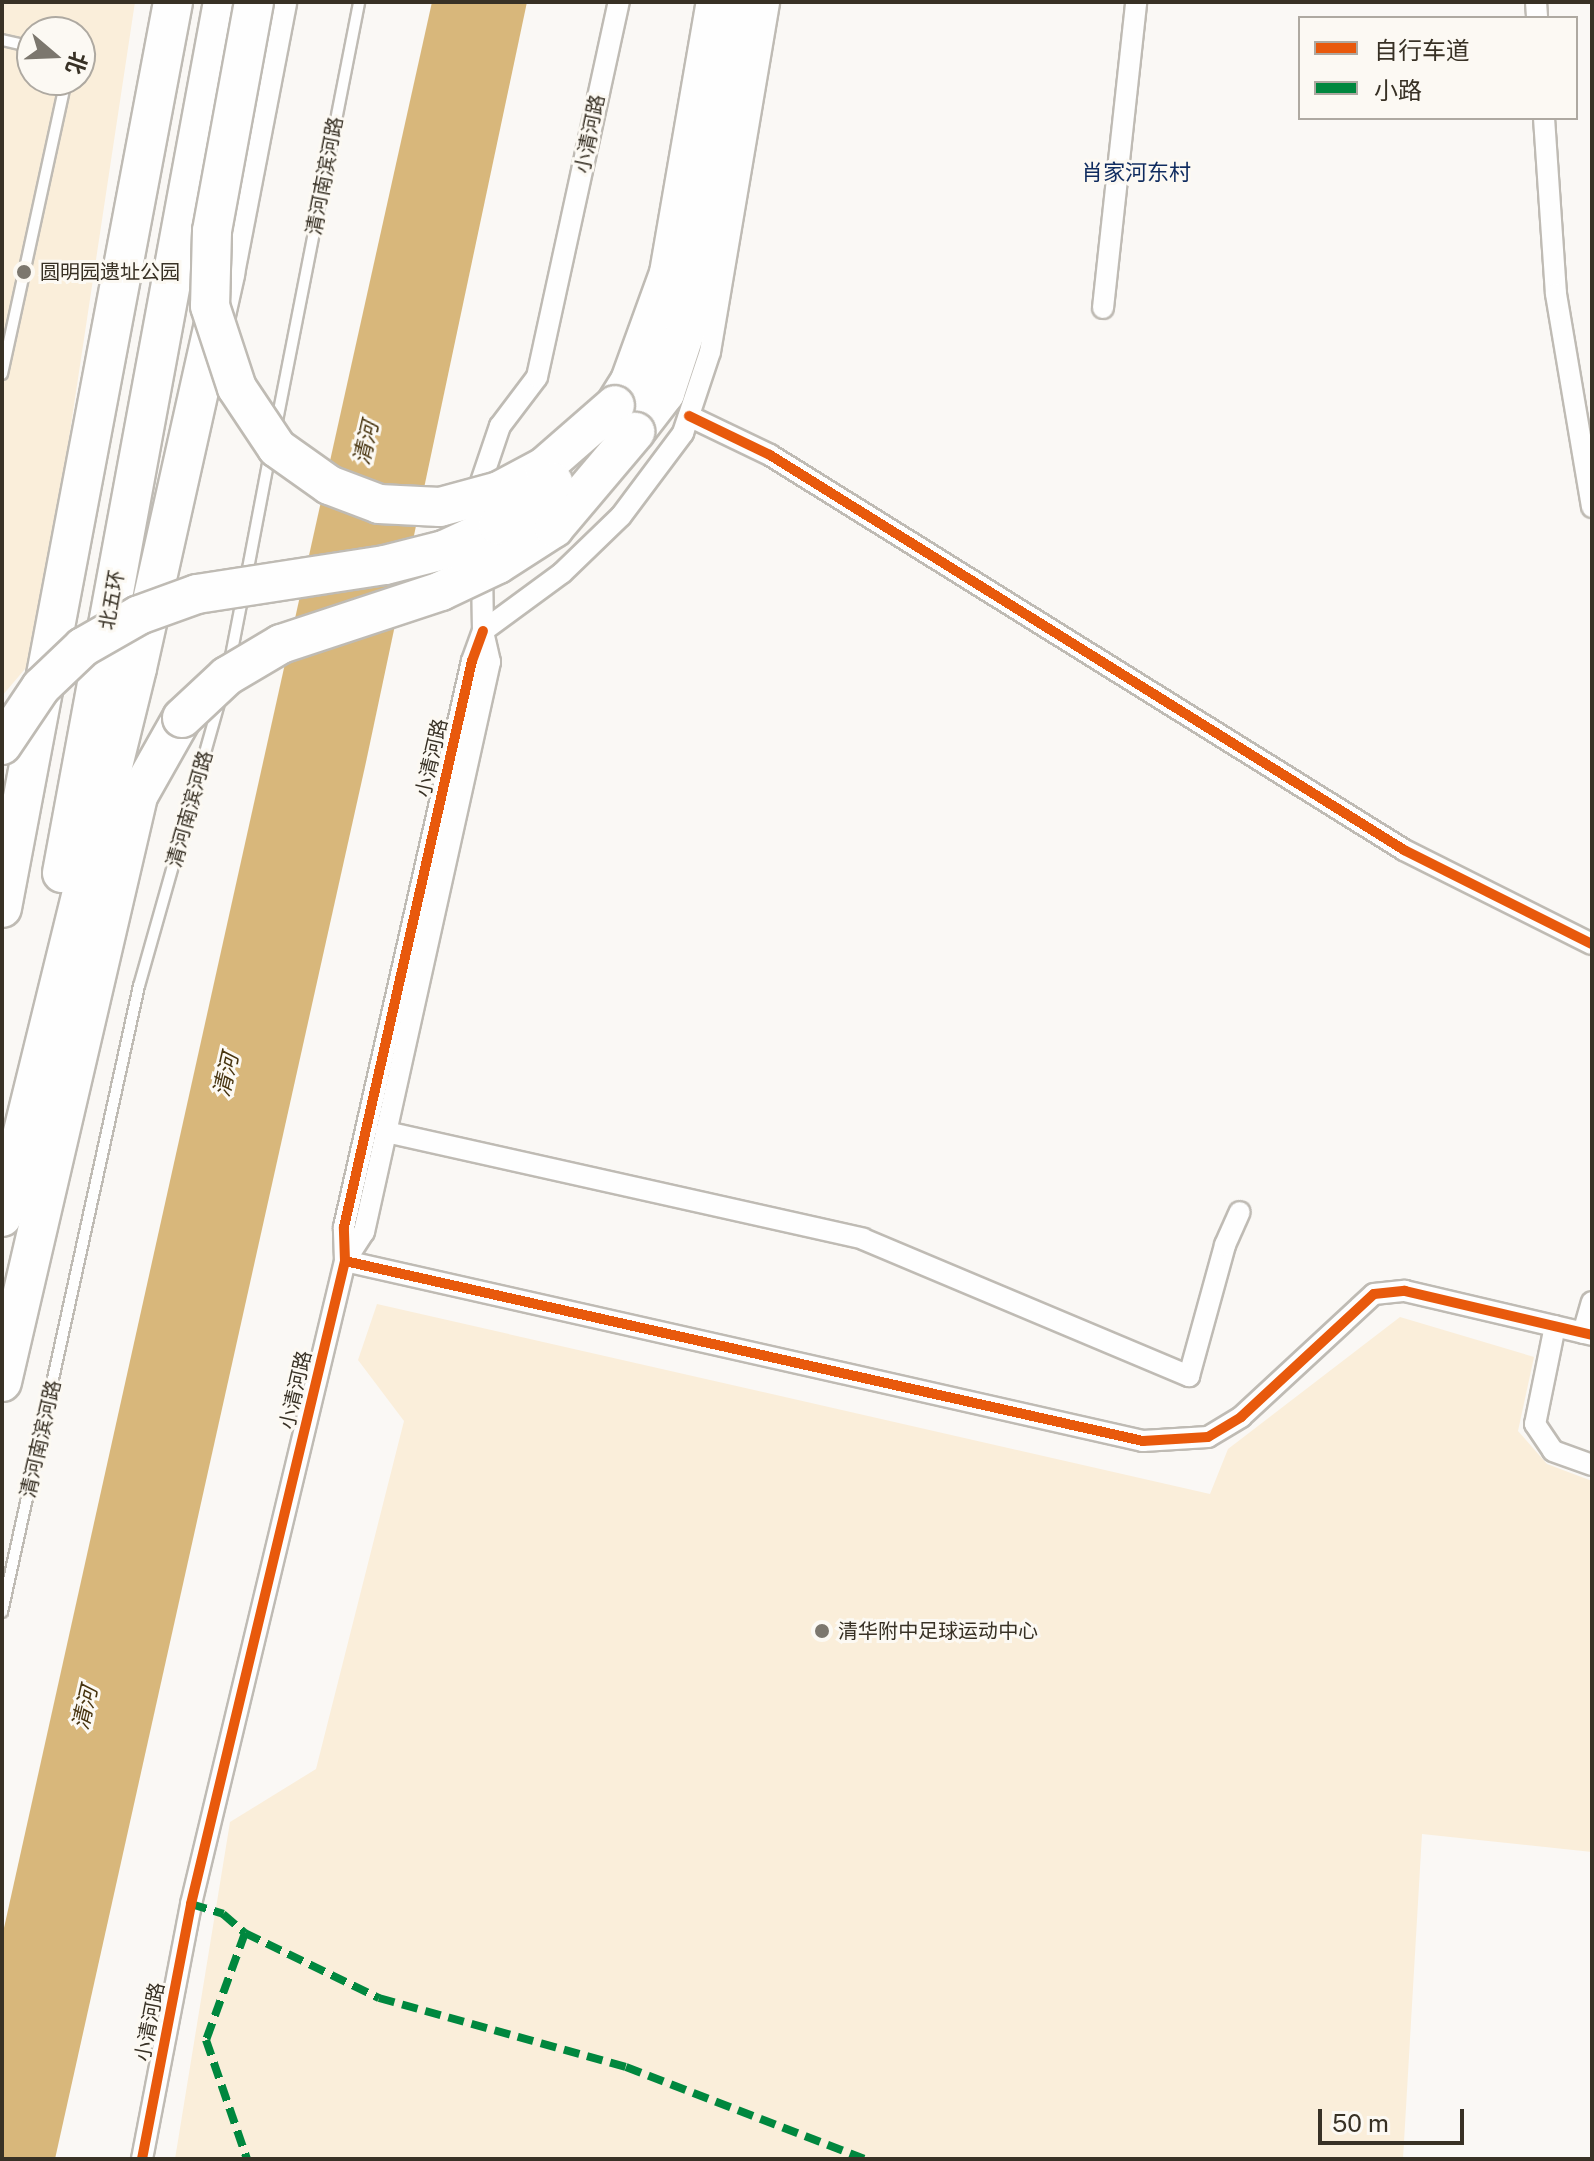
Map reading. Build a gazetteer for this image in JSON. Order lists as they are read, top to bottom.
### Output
{
  "streets": {
    "highway": ["北五环"],
    "street": ["小清河路"],
    "lane": ["清河南滨河路"]
  },
  "districts": ["肖家河东村"],
  "water": ["清河"],
  "places": ["圆明园遗址公园", "清华附中足球运动中心"],
  "legend": ["自行车道", "小路"],
  "scale_bar": "50 m",
  "north": "right"
}
